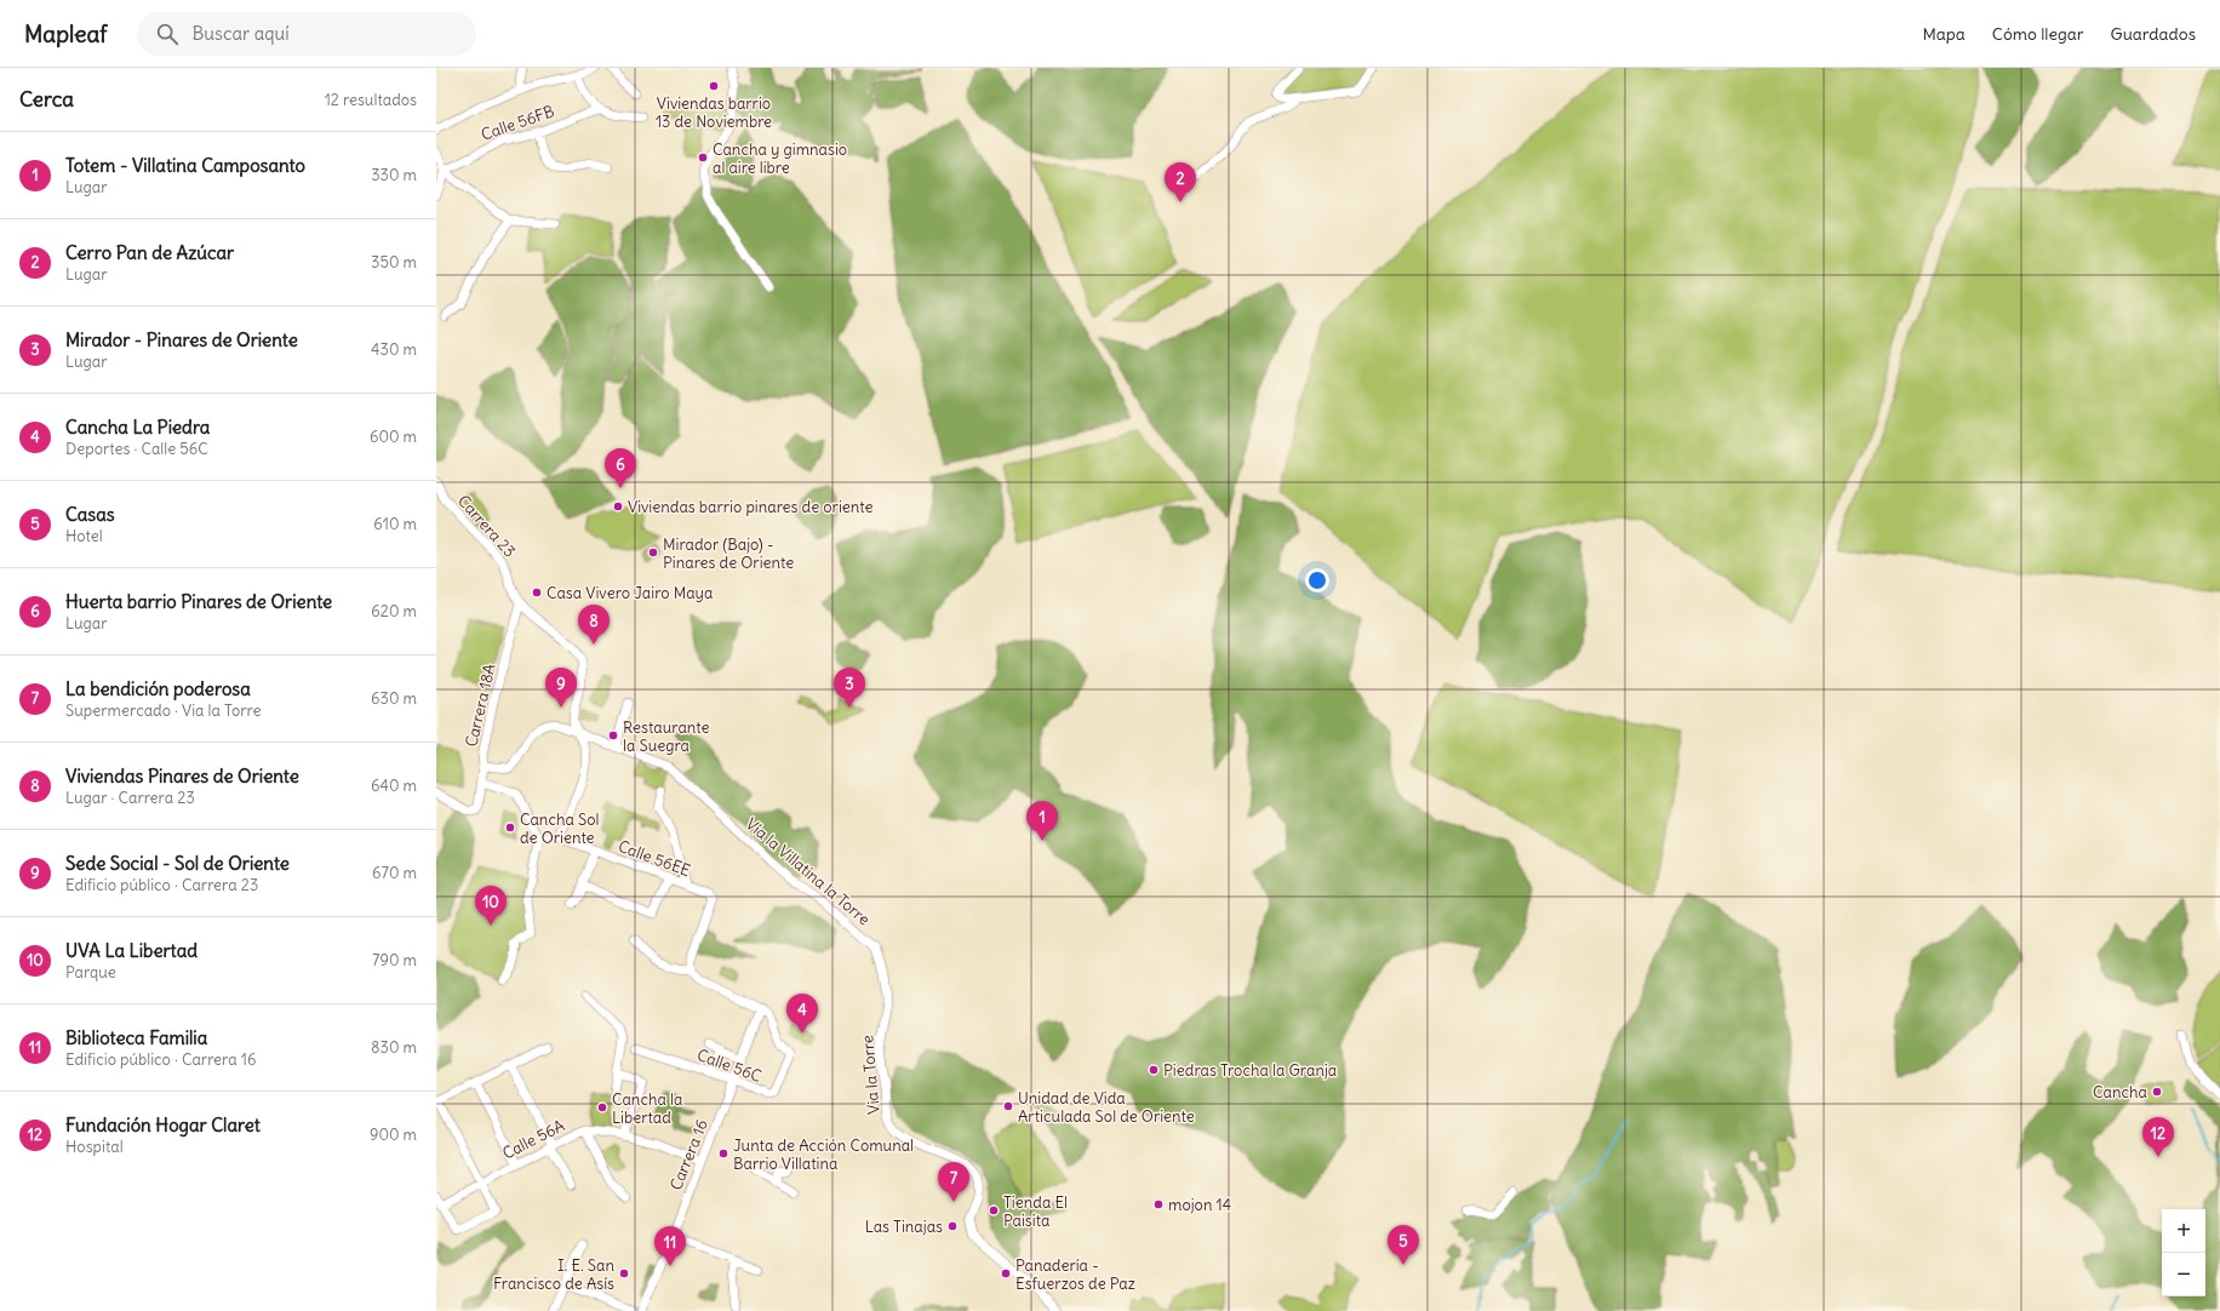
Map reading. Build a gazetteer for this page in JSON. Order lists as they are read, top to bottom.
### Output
{
  "streets": {
    "street": [
      "Calle 56FB",
      "Carrera 23",
      "Carrera 18A",
      "Calle 56EE",
      "Vía la Villatina la Torre",
      "Calle 56C",
      "Via la Torre",
      "Calle 56A",
      "Carrera 16"
    ]
  },
  "crossings": [
    ["Carrera 23", "Carrera 18A"],
    ["Carrera 23", "Calle 56EE"],
    ["Carrera 23", "Vía la Villatina la Torre"],
    ["Carrera 18A", "Vía la Villatina la Torre"],
    ["Vía la Villatina la Torre", "Via la Torre"],
    ["Calle 56C", "Carrera 16"],
    ["Calle 56A", "Carrera 16"]
  ],
  "places": [
    "Viviendas barrio 13 de Noviembre",
    "Cancha y gimnasio al aire libre",
    "Viviendas barrio pinares de oriente",
    "Mirador (Bajo) - Pinares de Oriente",
    "Casa Vivero Jairo Maya",
    "Restaurante la Suegra",
    "Cancha Sol de Oriente",
    "Piedras Trocha la Granja",
    "Cancha",
    "Unidad de Vida Articulada Sol de Oriente",
    "Cancha la Libertad",
    "Junta de Acción Comunal Barrio Villatina",
    "mojon 14",
    "Tienda El Paisita",
    "Las Tinajas",
    "I. E. San Francisco de Asís",
    "Panadería - Esfuerzos de Paz"
  ],
  "page": {
    "header": "Mapleaf",
    "search": "Buscar aquí",
    "nav": ["Mapa", "Cómo llegar", "Guardados"],
    "heading": ["Cerca", "12 resultados"],
    "list": [
      {
        "mark": "1",
        "name": "Totem - Villatina Camposanto",
        "note": "Lugar",
        "value": "330 m"
      },
      {
        "mark": "2",
        "name": "Cerro Pan de Azúcar",
        "note": "Lugar",
        "value": "350 m"
      },
      {
        "mark": "3",
        "name": "Mirador - Pinares de Oriente",
        "note": "Lugar",
        "value": "430 m"
      },
      {
        "mark": "4",
        "name": "Cancha La Piedra",
        "note": "Deportes · Calle 56C",
        "value": "600 m"
      },
      {
        "mark": "5",
        "name": "Casas",
        "note": "Hotel",
        "value": "610 m"
      },
      {
        "mark": "6",
        "name": "Huerta barrio Pinares de Oriente",
        "note": "Lugar",
        "value": "620 m"
      },
      {
        "mark": "7",
        "name": "La bendición poderosa",
        "note": "Supermercado · Via la Torre",
        "value": "630 m"
      },
      {
        "mark": "8",
        "name": "Viviendas Pinares de Oriente",
        "note": "Lugar · Carrera 23",
        "value": "640 m"
      },
      {
        "mark": "9",
        "name": "Sede Social - Sol de Oriente",
        "note": "Edificio público · Carrera 23",
        "value": "670 m"
      },
      {
        "mark": "10",
        "name": "UVA La Libertad",
        "note": "Parque",
        "value": "790 m"
      },
      {
        "mark": "11",
        "name": "Biblioteca Familia",
        "note": "Edificio público · Carrera 16",
        "value": "830 m"
      },
      {
        "mark": "12",
        "name": "Fundación Hogar Claret",
        "note": "Hospital",
        "value": "900 m"
      }
    ],
    "pins": [
      "2",
      "6",
      "8",
      "3",
      "9",
      "1",
      "10",
      "4",
      "12",
      "7",
      "5",
      "11"
    ],
    "map_buttons": ["+", "−"]
  }
}
